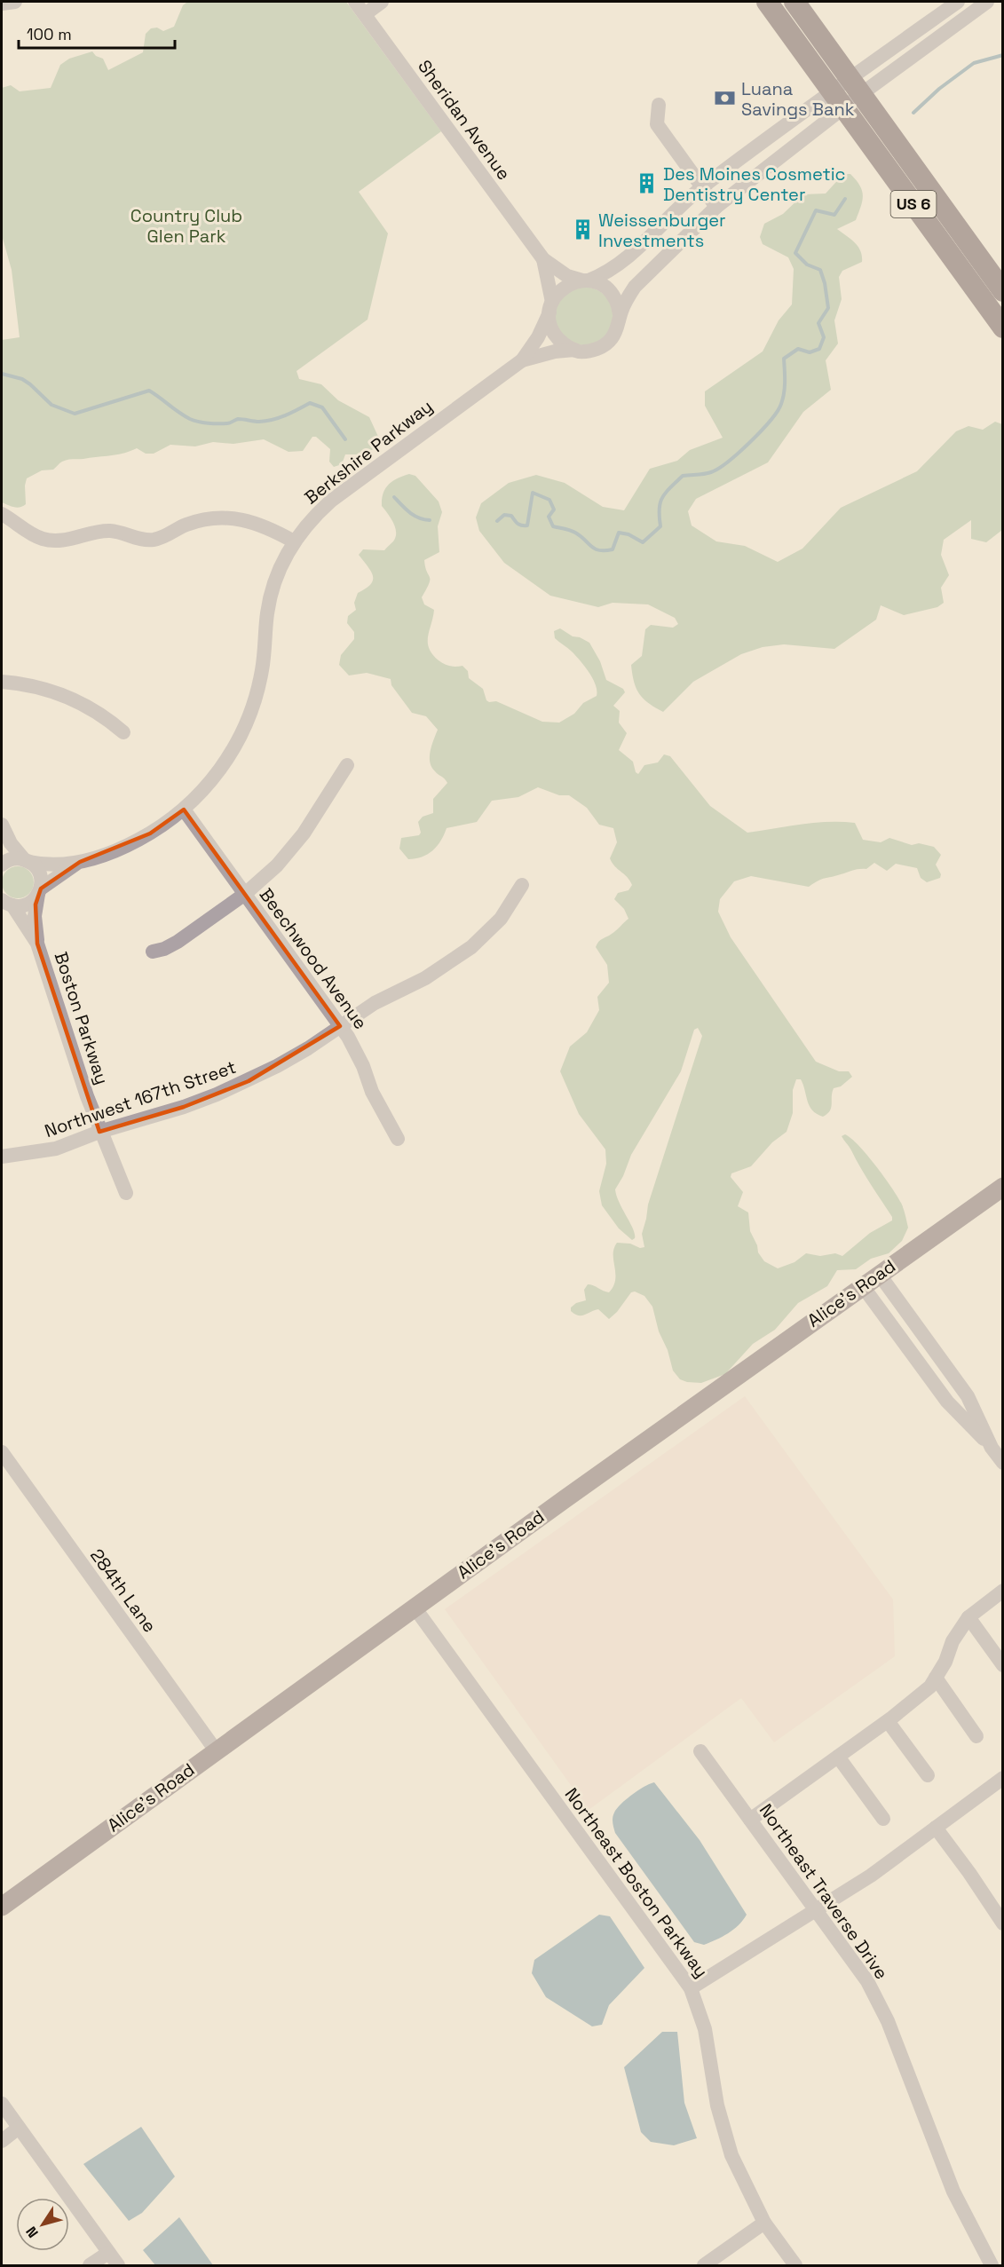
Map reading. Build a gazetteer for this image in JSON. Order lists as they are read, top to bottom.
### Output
{
  "streets": {
    "highway": ["US 6"],
    "main road": ["Alice's Road"],
    "street": [
      "Sheridan Avenue",
      "Berkshire Parkway",
      "Beechwood Avenue",
      "Boston Parkway",
      "Northwest 167th Street",
      "284th Lane",
      "Northeast Boston Parkway",
      "Northeast Traverse Drive"
    ]
  },
  "crossings": [
    ["Sheridan Avenue", "Berkshire Parkway"],
    ["Berkshire Parkway", "Beechwood Avenue"],
    ["Berkshire Parkway", "Boston Parkway"],
    ["Beechwood Avenue", "Northwest 167th Street"],
    ["Boston Parkway", "Northwest 167th Street"],
    ["Alice's Road", "284th Lane"],
    ["Alice's Road", "Northeast Boston Parkway"]
  ],
  "parks": ["Country Club Glen Park"],
  "places": {
    "bank": ["Luana Savings Bank"],
    "building": ["Des Moines Cosmetic Dentistry Center", "Weissenburger Investments"]
  },
  "scale_bar": "100 m",
  "north": "bottom left"
}
